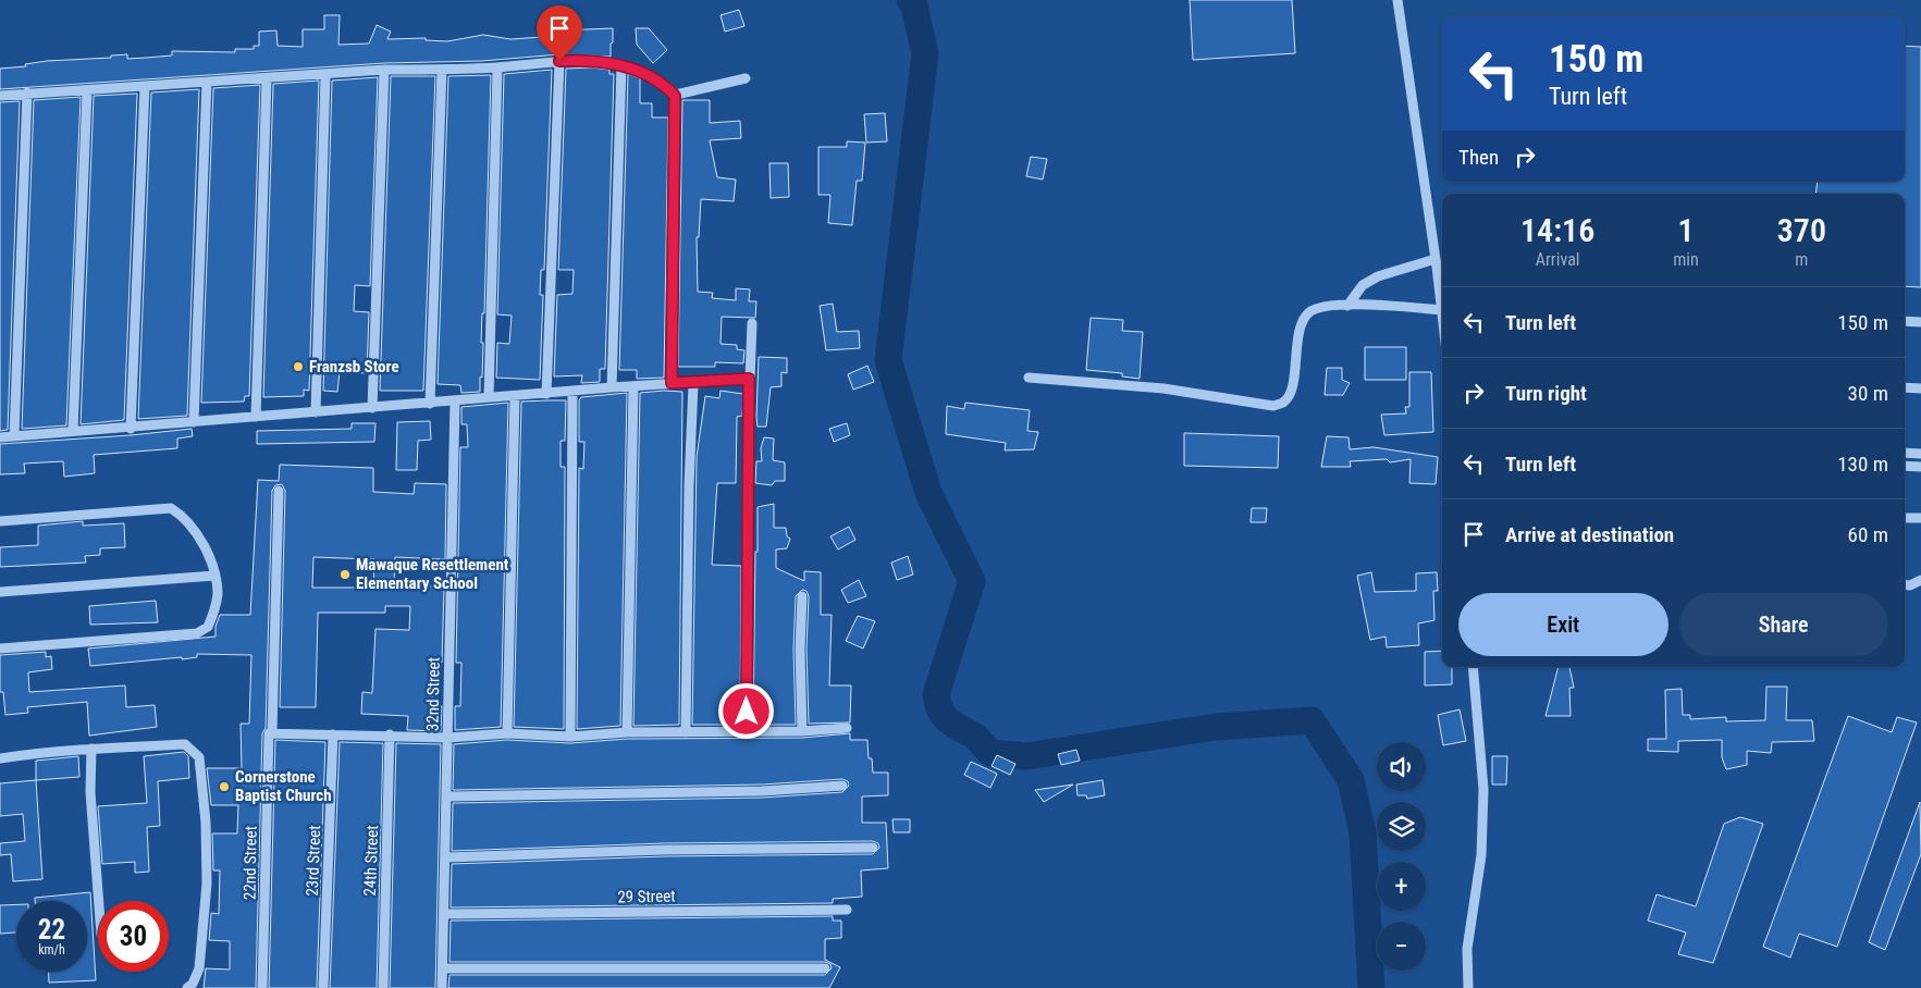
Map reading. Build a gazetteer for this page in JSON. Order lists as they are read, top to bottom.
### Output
{
  "streets": {
    "street": [
      "32nd Street",
      "23rd Street",
      "24th Street",
      "22nd Street",
      "29 Street"
    ]
  },
  "crossings": [
    ["32nd Street", "29 Street"]
  ],
  "places": ["Franzsb Store", "Mawaque Resettlement Elementary School", "Cornerstone Baptist Church"],
  "page": {
    "turn": ["150 m", "Turn left"],
    "then": "Then",
    "eta": [
      "14:16",
      "Arrival",
      "1",
      "min",
      "370",
      "m"
    ],
    "list": [
      {
        "name": "Turn left",
        "value": "150 m"
      },
      {
        "name": "Turn right",
        "value": "30 m"
      },
      {
        "name": "Turn left",
        "value": "130 m"
      },
      {
        "name": "Arrive at destination",
        "value": "60 m"
      }
    ],
    "buttons": ["Exit", "Share"],
    "map_buttons": ["+", "−"],
    "speed": "22 km/h",
    "limit": "30"
  }
}
